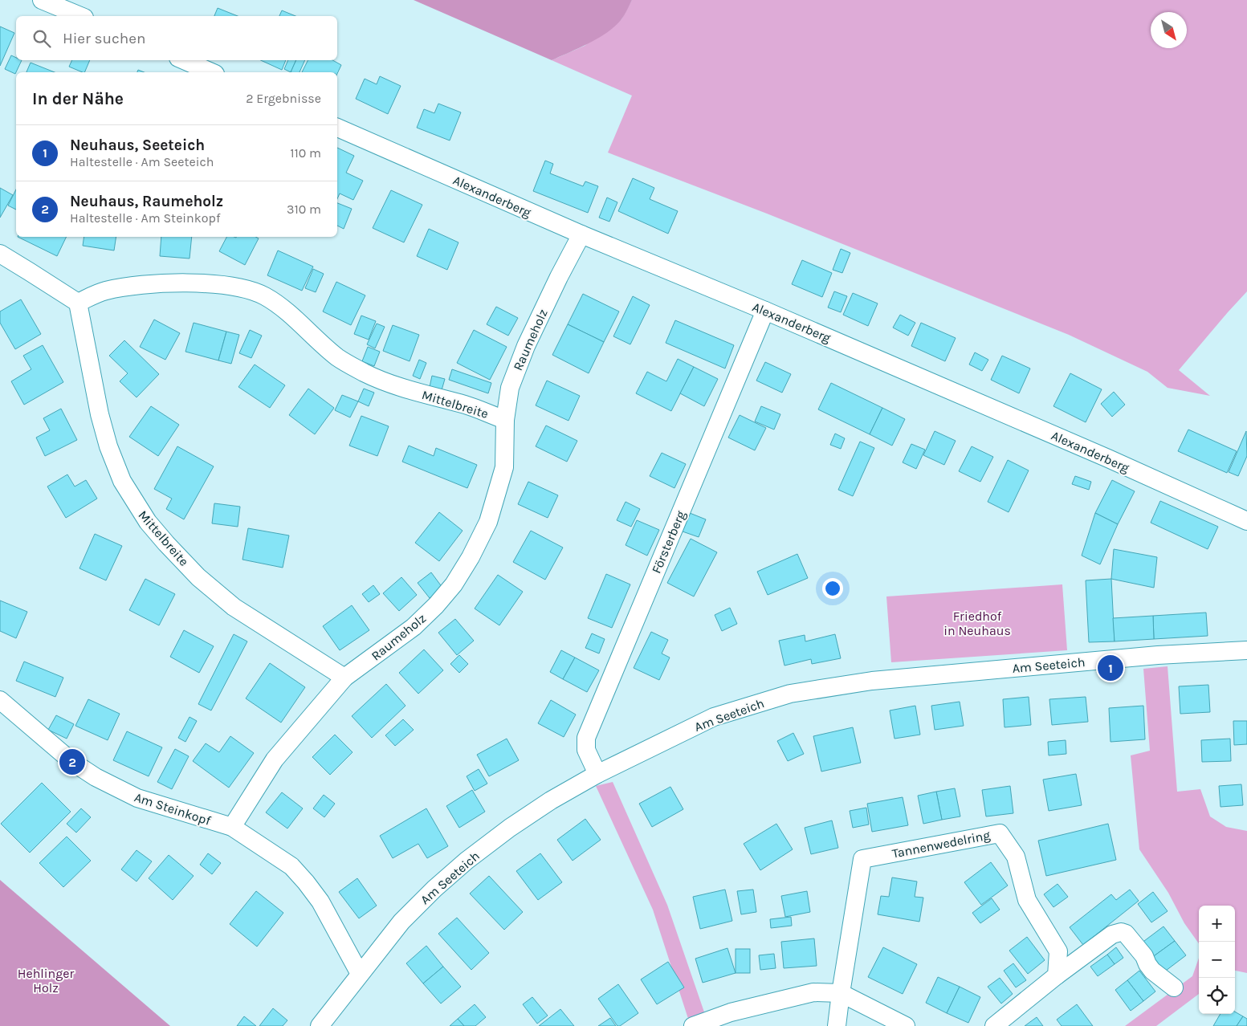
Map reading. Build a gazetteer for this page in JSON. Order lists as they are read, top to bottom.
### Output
{
  "streets": {
    "street": [
      "Alexanderberg",
      "Raumeholz",
      "Mittelbreite",
      "Försterberg",
      "Am Seeteich",
      "Am Steinkopf",
      "Tannenwedelring"
    ]
  },
  "crossings": [
    ["Alexanderberg", "Raumeholz"],
    ["Alexanderberg", "Försterberg"],
    ["Raumeholz", "Mittelbreite"],
    ["Raumeholz", "Am Steinkopf"],
    ["Försterberg", "Am Seeteich"]
  ],
  "parks": ["Friedhof in Neuhaus", "Hehlinger Holz"],
  "north": "bottom right",
  "page": {
    "search": "Hier suchen",
    "heading": ["In der Nähe", "2 Ergebnisse"],
    "list": [
      {
        "mark": "1",
        "name": "Neuhaus, Seeteich",
        "note": "Haltestelle · Am Seeteich",
        "value": "110 m"
      },
      {
        "mark": "2",
        "name": "Neuhaus, Raumeholz",
        "note": "Haltestelle · Am Steinkopf",
        "value": "310 m"
      }
    ],
    "pins": ["1", "2"],
    "map_buttons": ["+", "−"]
  }
}
